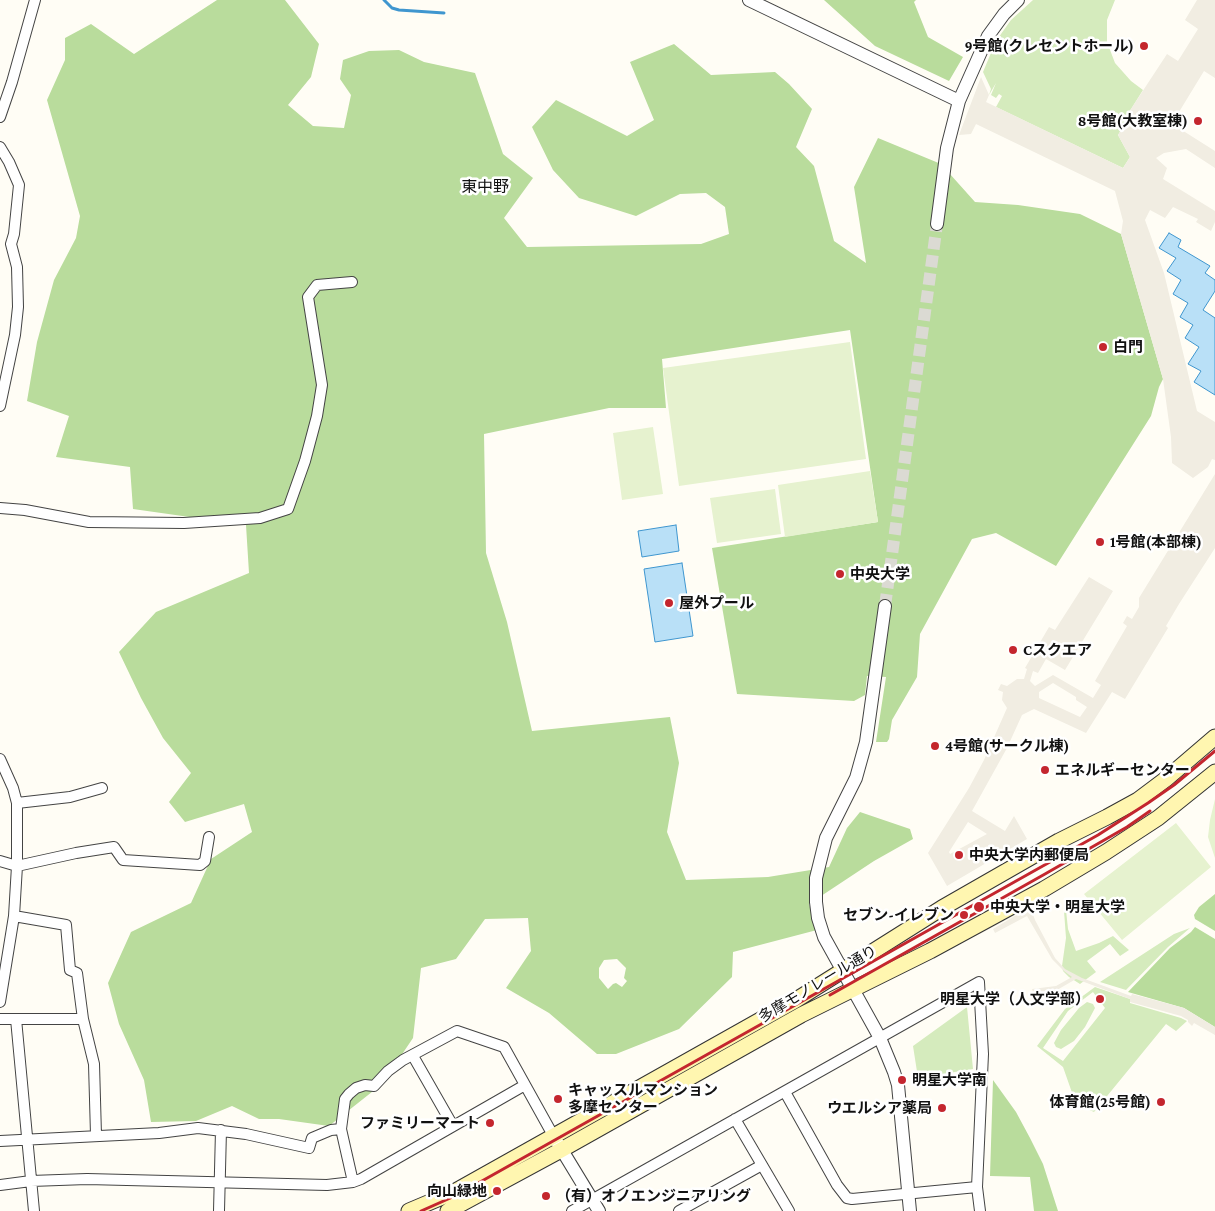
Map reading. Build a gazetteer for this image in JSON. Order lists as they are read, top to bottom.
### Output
{
  "streets": {
    "main road": ["多摩モノレール通り"]
  },
  "districts": ["東中野"],
  "places": [
    "9号館(クレセントホール)",
    "8号館(大教室棟)",
    "白門",
    "1号館(本部棟)",
    "中央大学",
    "屋外プール",
    "Cスクエア",
    "4号館(サークル棟)",
    "エネルギーセンター",
    "中央大学内郵便局",
    "中央大学・明星大学",
    "セブン-イレブン",
    "明星大学（人文学部）",
    "明星大学南",
    "キャッスルマンション 多摩センター",
    "体育館(25号館)",
    "ウエルシア薬局",
    "ファミリーマート",
    "向山緑地",
    "（有）オノエンジニアリング"
  ]
}
